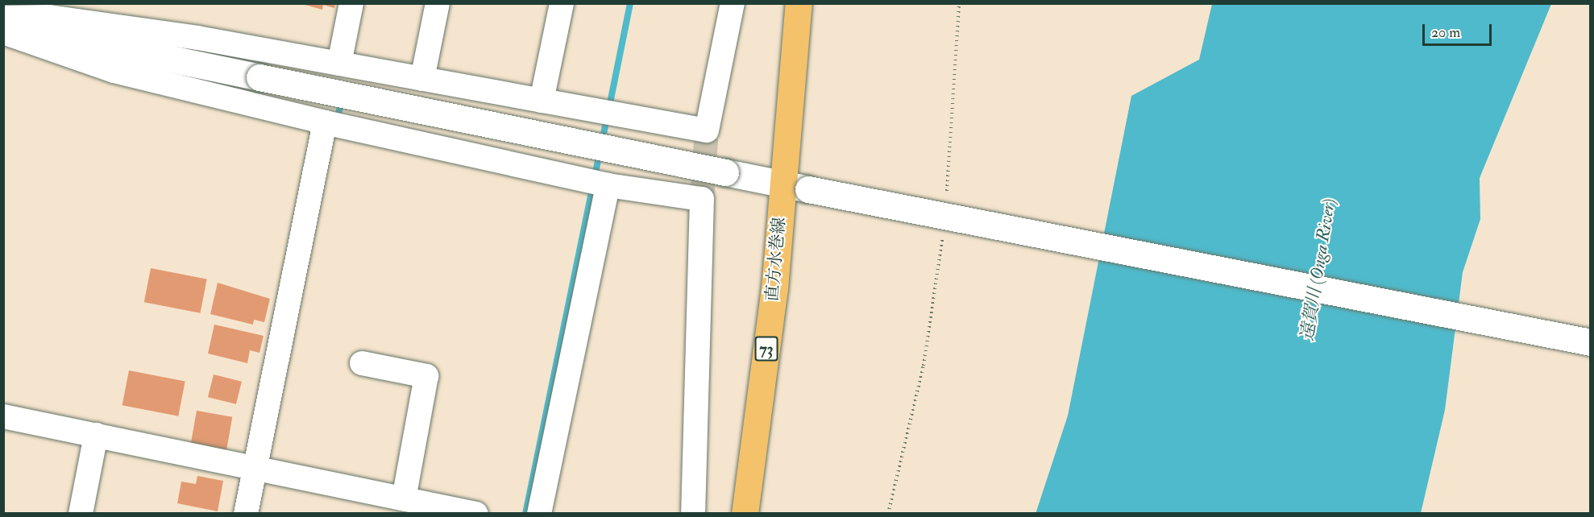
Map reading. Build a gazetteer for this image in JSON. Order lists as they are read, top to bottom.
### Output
{
  "streets": {
    "main road": ["直方水巻線", "73"]
  },
  "water": ["遠賀川 (Onga River)"],
  "scale_bar": "20 m"
}
